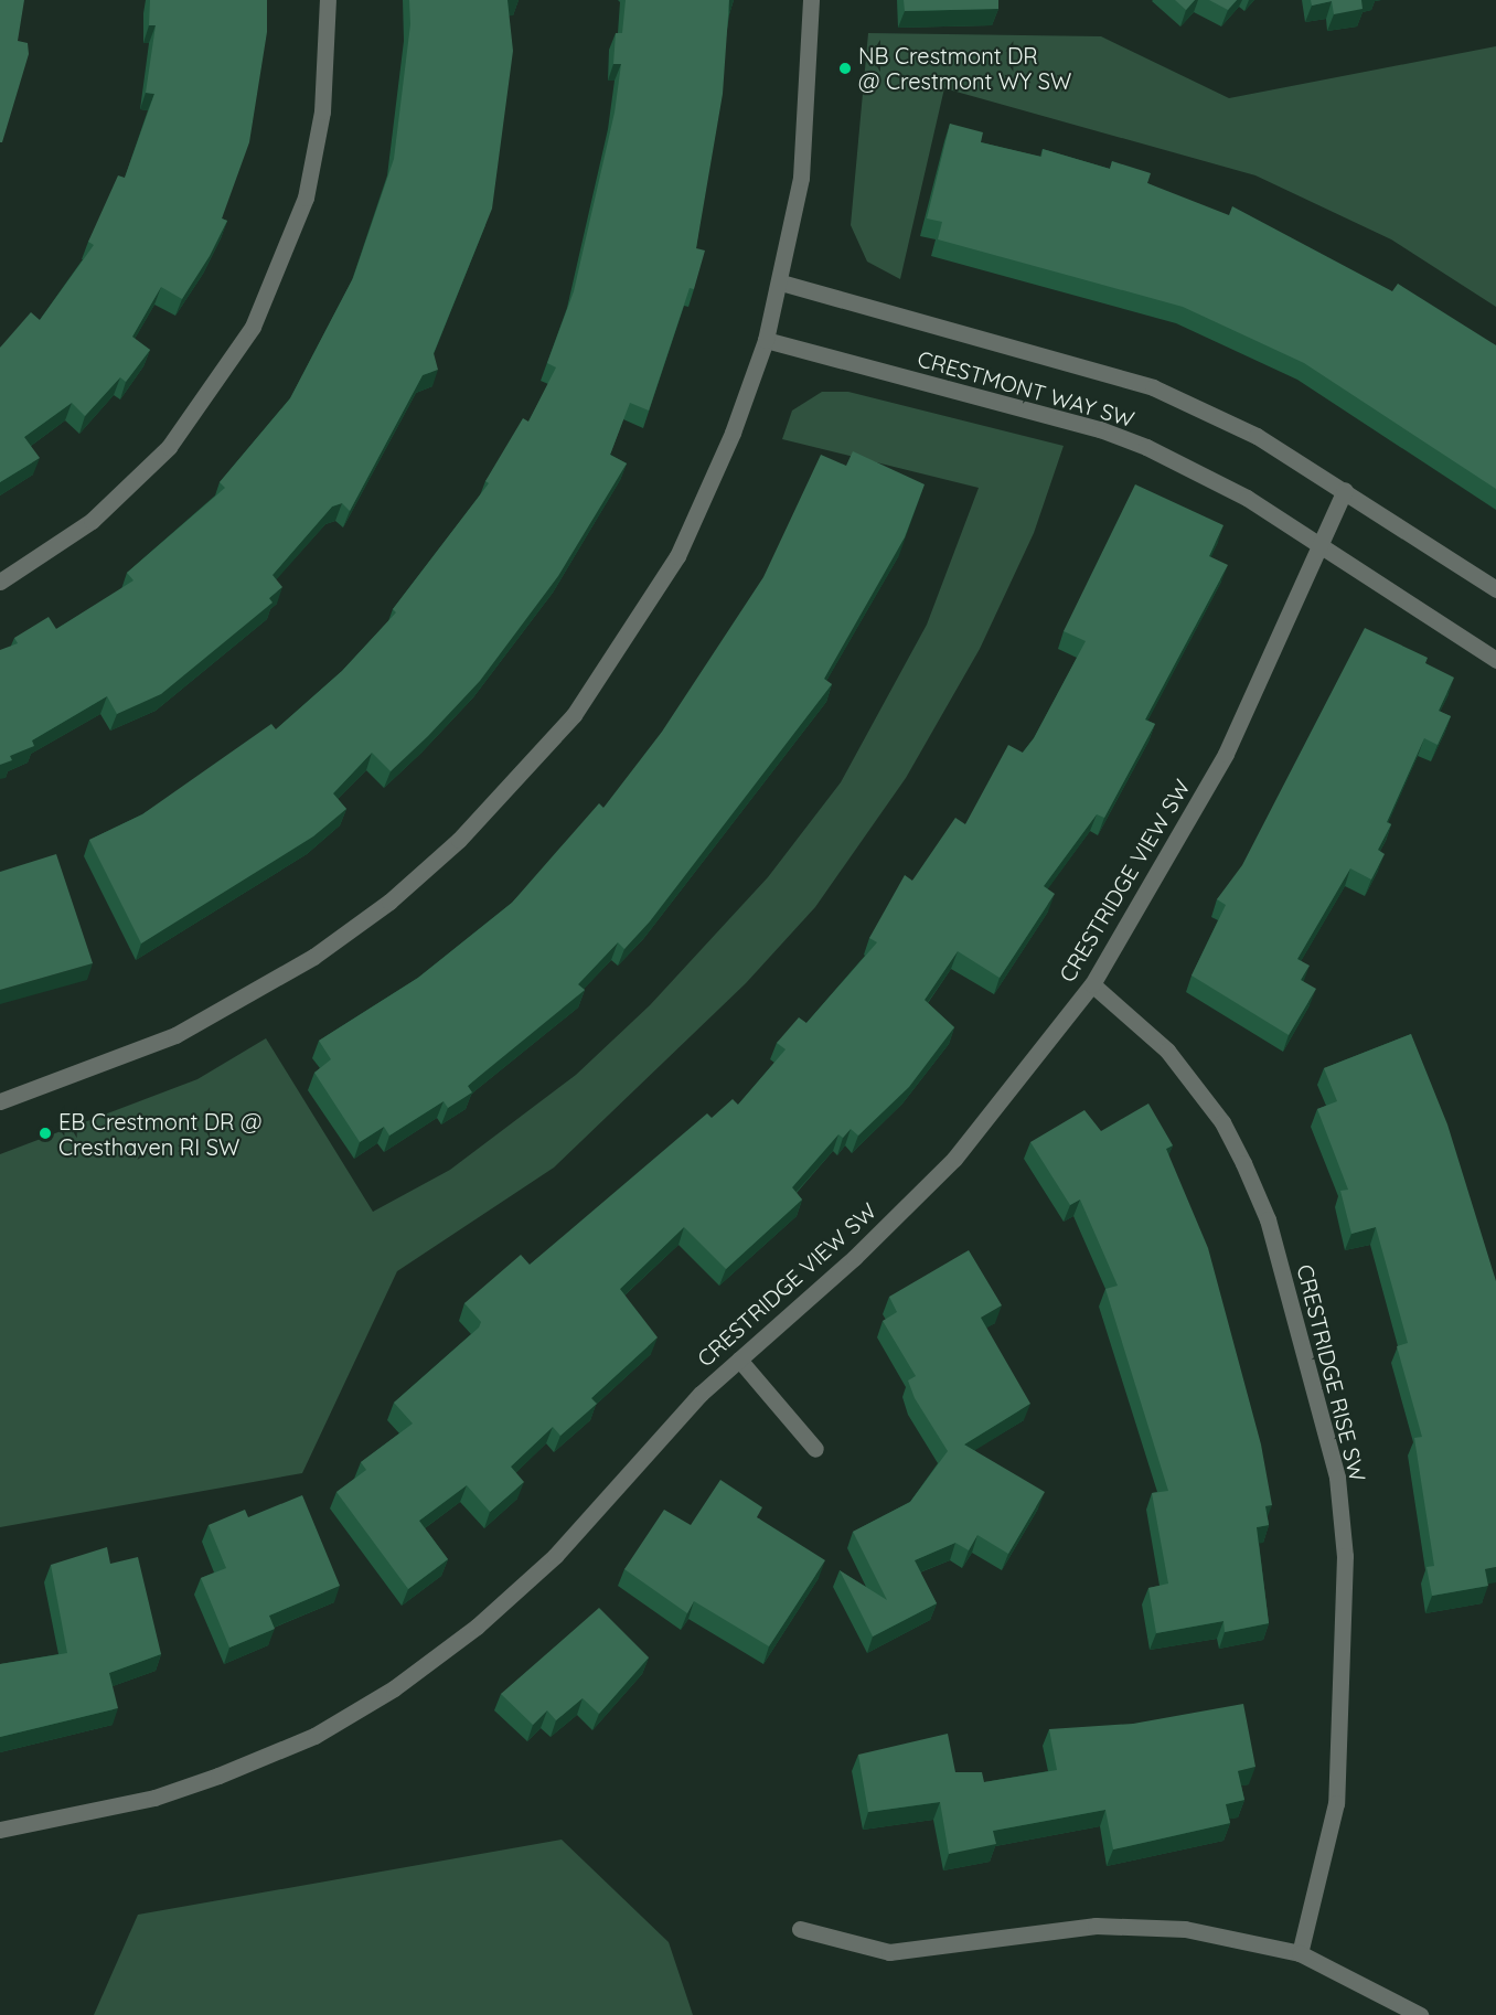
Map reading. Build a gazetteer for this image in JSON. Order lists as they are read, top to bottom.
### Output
{
  "streets": {
    "street": ["CRESTMONT WAY SW", "CRESTRIDGE VIEW SW", "CRESTRIDGE RISE SW"]
  },
  "crossings": [
    ["CRESTMONT WAY SW", "CRESTRIDGE VIEW SW"],
    ["CRESTRIDGE VIEW SW", "CRESTRIDGE RISE SW"]
  ],
  "places": ["NB Crestmont DR @ Crestmont WY SW", "EB Crestmont DR @ Cresthaven RI SW"]
}
